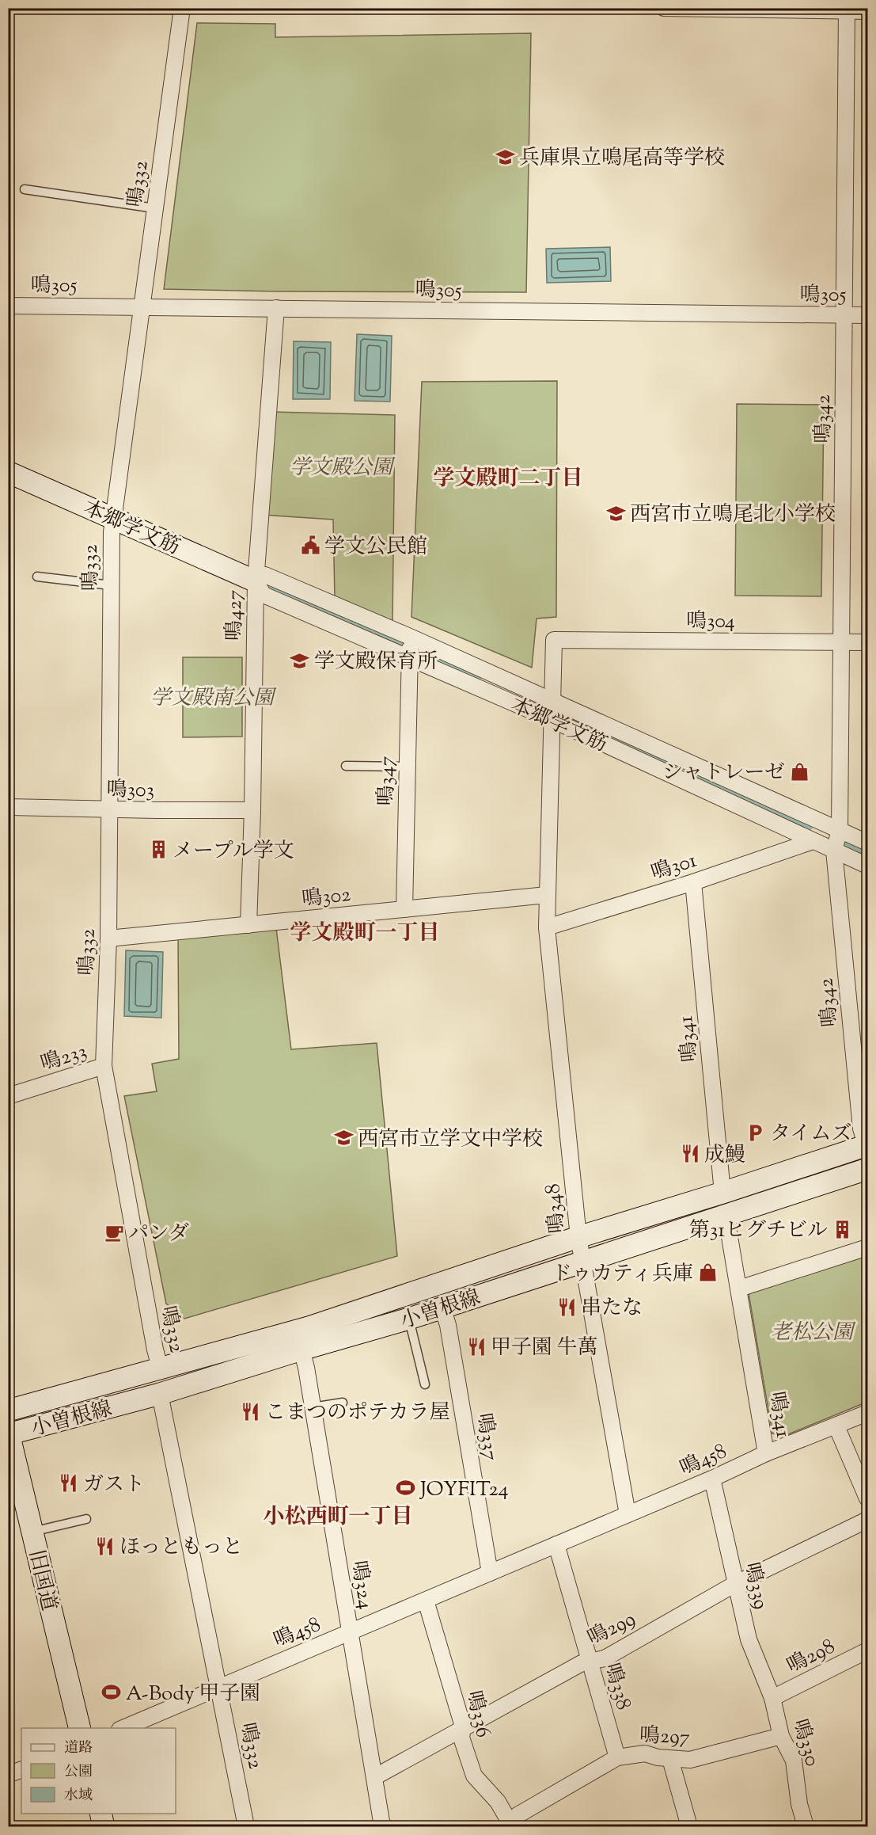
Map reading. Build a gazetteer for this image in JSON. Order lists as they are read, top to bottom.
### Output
{
  "streets": {
    "street": [
      "鳴332",
      "鳴305",
      "鳴342",
      "本郷学文筋",
      "鳴427",
      "鳴304",
      "鳴347",
      "鳴303",
      "鳴301",
      "鳴302",
      "鳴341",
      "鳴233",
      "鳴348",
      "小曽根線",
      "鳴337",
      "鳴458",
      "旧国道",
      "鳴324",
      "鳴339",
      "鳴299",
      "鳴298",
      "鳴338",
      "鳴336",
      "鳴297",
      "鳴330"
    ]
  },
  "crossings": [
    ["鳴332", "鳴305"],
    ["鳴332", "本郷学文筋"],
    ["鳴332", "鳴303"],
    ["鳴332", "鳴302"],
    ["鳴332", "鳴233"],
    ["鳴332", "小曽根線"],
    ["鳴332", "鳴458"],
    ["鳴305", "鳴342"],
    ["鳴305", "鳴427"],
    ["鳴342", "本郷学文筋"],
    ["鳴342", "鳴304"],
    ["鳴342", "小曽根線"],
    ["本郷学文筋", "鳴427"],
    ["本郷学文筋", "鳴347"],
    ["本郷学文筋", "鳴301"],
    ["本郷学文筋", "鳴348"],
    ["鳴427", "鳴303"],
    ["鳴427", "鳴302"],
    ["鳴304", "鳴348"],
    ["鳴347", "鳴302"],
    ["鳴301", "鳴341"],
    ["鳴301", "鳴348"],
    ["鳴302", "鳴348"],
    ["鳴341", "小曽根線"],
    ["鳴341", "鳴458"],
    ["鳴348", "小曽根線"],
    ["鳴348", "鳴458"],
    ["小曽根線", "鳴337"],
    ["小曽根線", "旧国道"],
    ["小曽根線", "鳴324"],
    ["鳴337", "鳴458"],
    ["鳴458", "鳴324"],
    ["鳴458", "鳴339"],
    ["鳴458", "鳴338"],
    ["鳴458", "鳴336"],
    ["鳴324", "鳴299"],
    ["鳴339", "鳴299"],
    ["鳴339", "鳴298"],
    ["鳴339", "鳴330"],
    ["鳴299", "鳴338"],
    ["鳴299", "鳴336"],
    ["鳴298", "鳴330"],
    ["鳴338", "鳴297"],
    ["鳴336", "鳴297"],
    ["鳴297", "鳴330"]
  ],
  "districts": ["学文殿町二丁目", "学文殿町一丁目", "小松西町一丁目"],
  "parks": ["学文殿公園", "学文殿南公園", "老松公園"],
  "places": {
    "school or university": [
      "兵庫県立鳴尾高等学校",
      "西宮市立鳴尾北小学校",
      "学文殿保育所",
      "西宮市立学文中学校"
    ],
    "public building": ["学文公民館"],
    "shop": ["シャトレーゼ", "ドゥカティ兵庫"],
    "building": ["メープル学文", "第31ヒグチビル"],
    "parking": ["タイムズ"],
    "restaurant": [
      "成鰻",
      "串たな",
      "甲子園 牛萬",
      "こまつのポテカラ屋",
      "ガスト",
      "ほっともっと"
    ],
    "cafe": ["パンダ"],
    "sports": ["JOYFIT24", "A-Body 甲子園"]
  },
  "legend": ["道路", "公園", "水域"]
}
